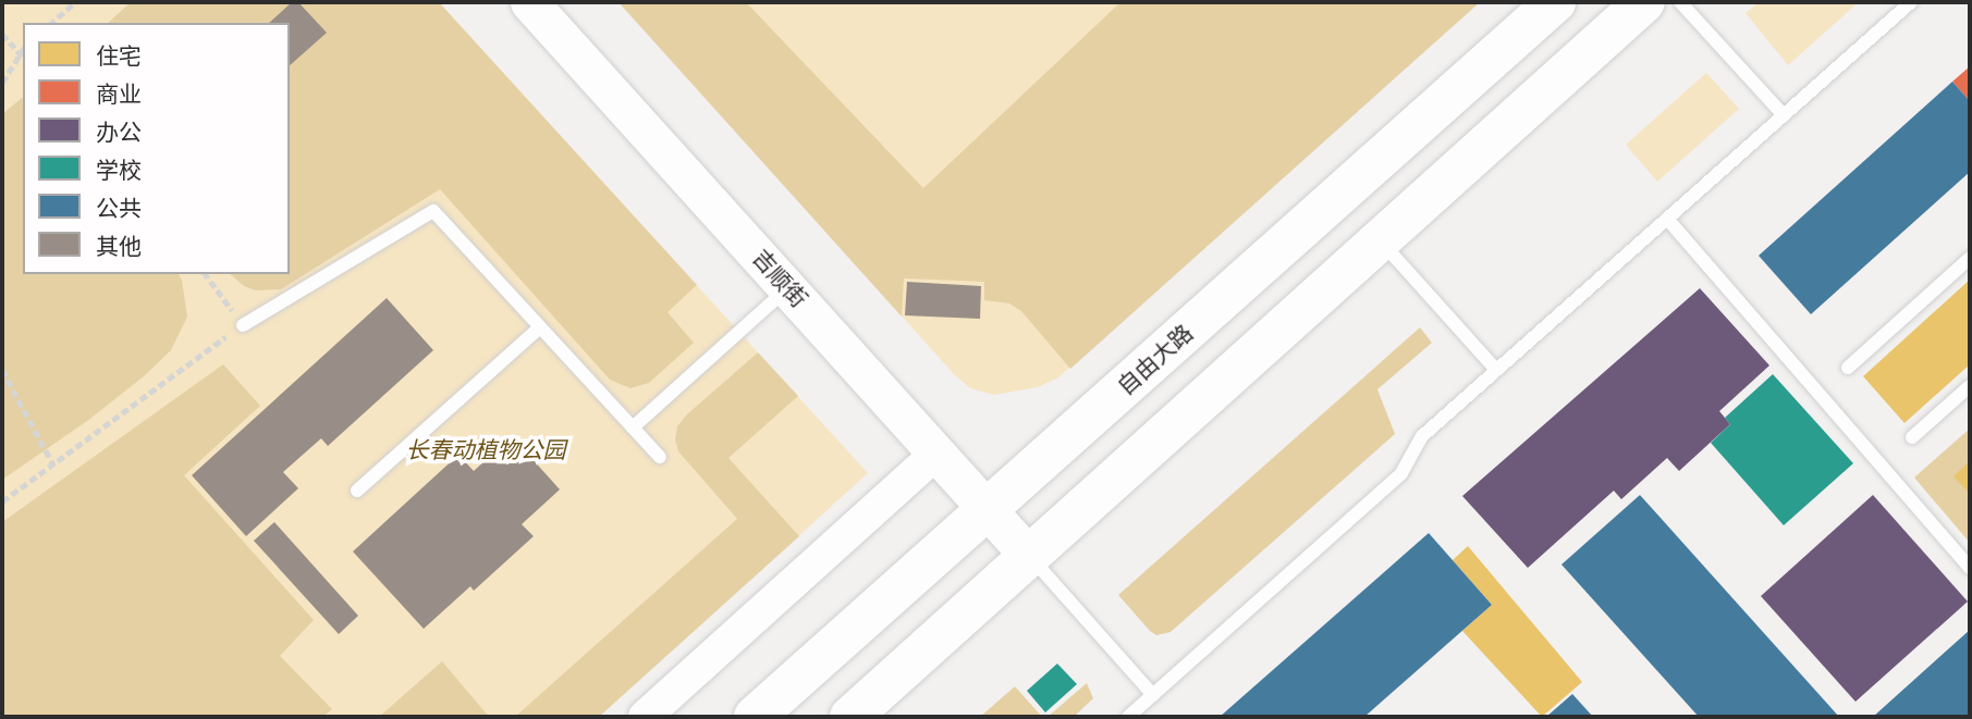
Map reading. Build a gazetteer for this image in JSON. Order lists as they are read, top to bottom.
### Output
{
  "streets": {
    "main road": ["吉顺街", "自由大路"]
  },
  "crossings": [
    ["吉顺街", "自由大路"]
  ],
  "parks": ["长春动植物公园"],
  "legend": [
    "住宅",
    "商业",
    "办公",
    "学校",
    "公共",
    "其他"
  ]
}
